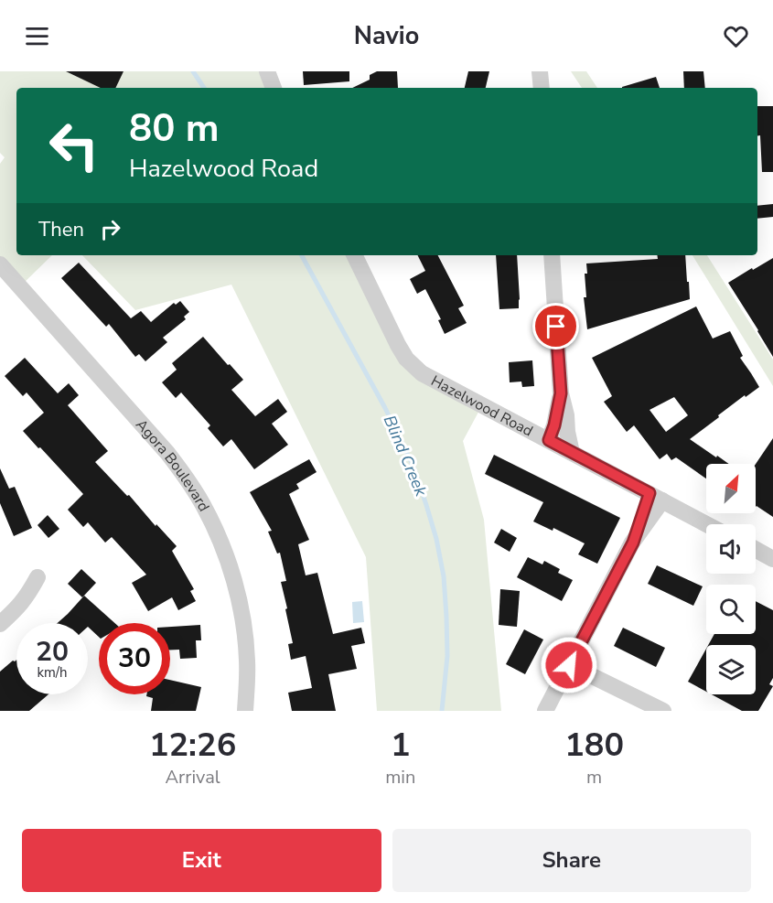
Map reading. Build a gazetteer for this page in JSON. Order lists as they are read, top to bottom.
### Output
{
  "streets": {
    "street": ["Hazelwood Road", "Agora Boulevard"]
  },
  "water": ["Blind Creek"],
  "north": "top right",
  "page": {
    "header": "Navio",
    "turn": ["80 m", "Hazelwood Road"],
    "then": "Then",
    "speed": "20 km/h",
    "limit": "30",
    "eta": [
      "12:26",
      "Arrival",
      "1",
      "min",
      "180",
      "m"
    ],
    "buttons": ["Exit", "Share"]
  }
}
